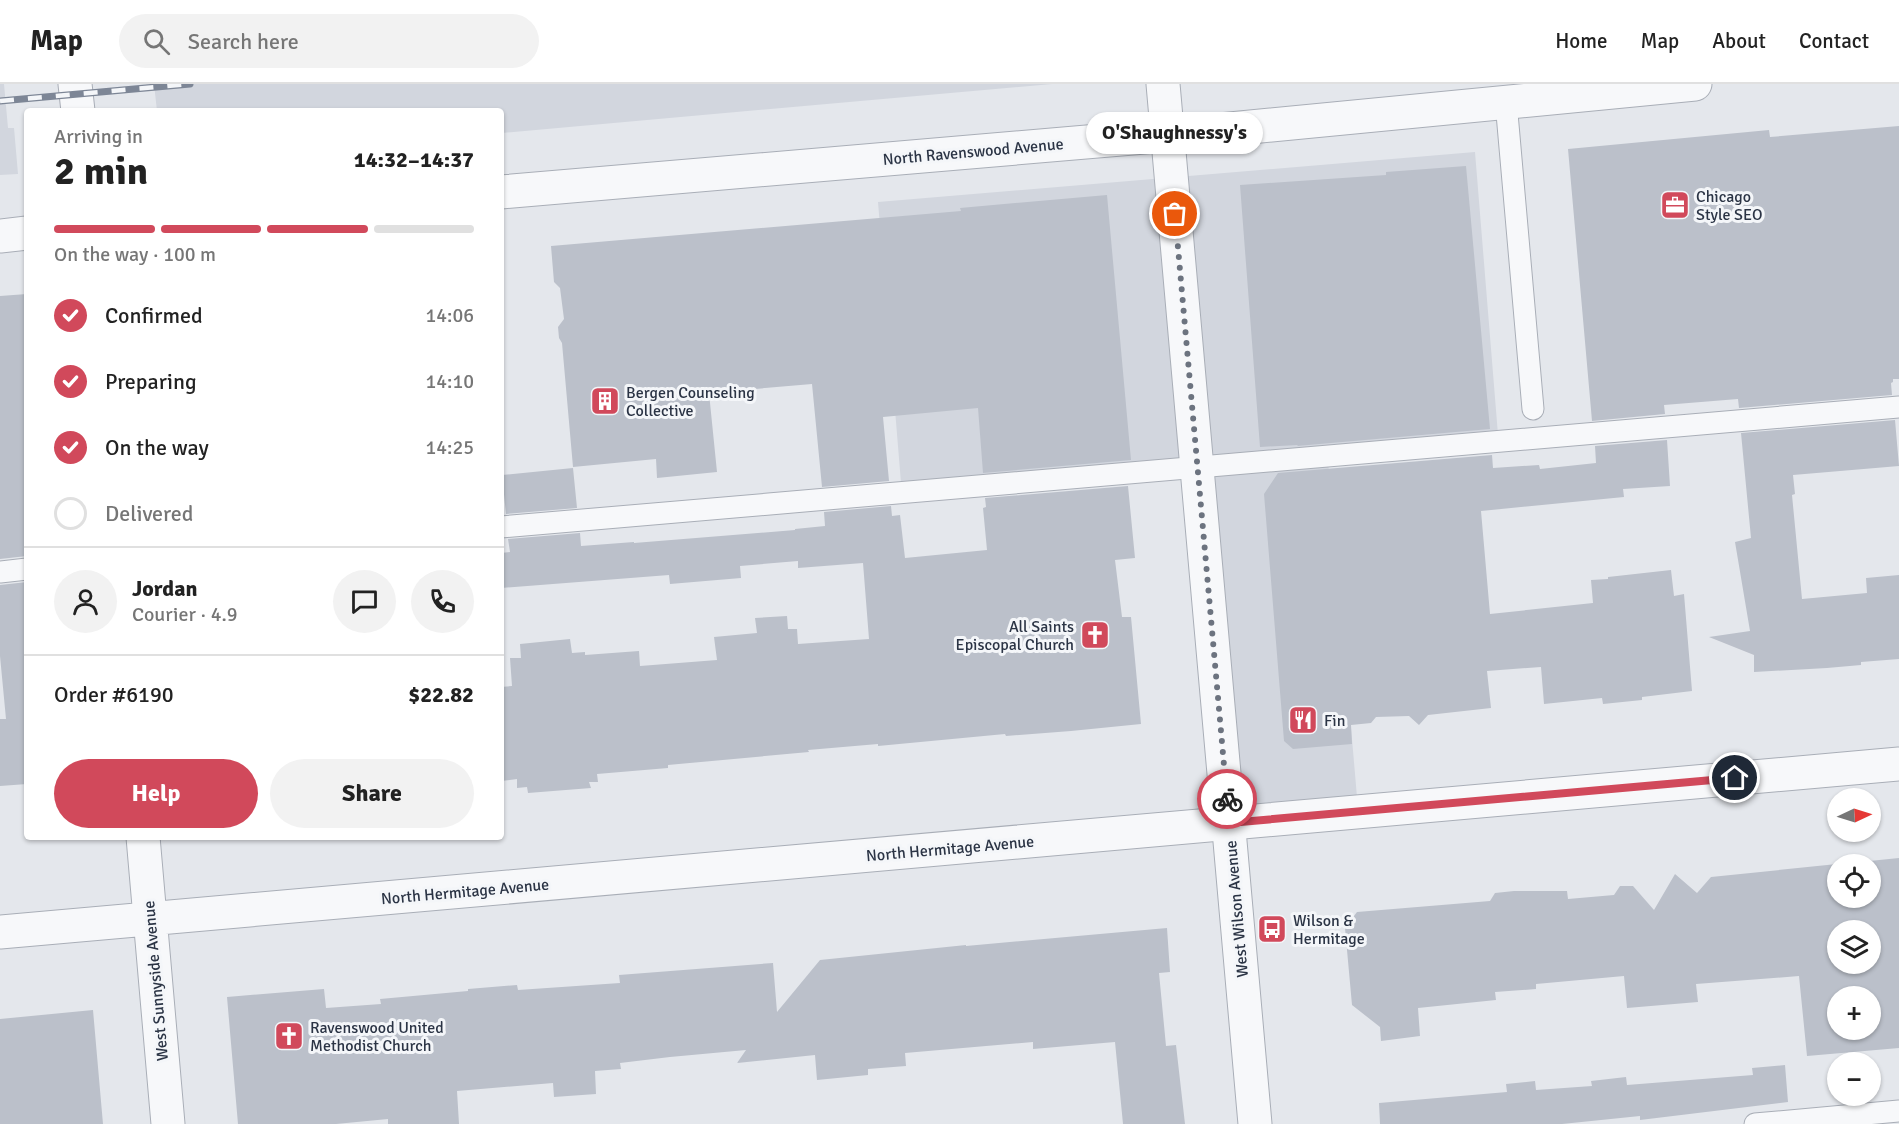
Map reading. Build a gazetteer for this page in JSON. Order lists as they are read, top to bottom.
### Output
{
  "streets": {
    "street": [
      "North Ravenswood Avenue",
      "North Hermitage Avenue",
      "West Wilson Avenue",
      "West Sunnyside Avenue"
    ]
  },
  "crossings": [
    ["North Ravenswood Avenue", "West Wilson Avenue"],
    ["North Hermitage Avenue", "West Wilson Avenue"],
    ["North Hermitage Avenue", "West Sunnyside Avenue"]
  ],
  "places": {
    "office": ["Chicago Style SEO"],
    "other": ["O'Shaughnessy's"],
    "building": ["Bergen Counseling Collective"],
    "church": ["All Saints Episcopal Church", "Ravenswood United Methodist Church"],
    "restaurant": ["Fin"],
    "bus stop": ["Wilson & Hermitage"]
  },
  "north": "right",
  "page": {
    "header": "Map",
    "search": "Search here",
    "nav": [
      "Home",
      "Map",
      "About",
      "Contact"
    ],
    "heading": ["2 min", "Arriving in", "14:32–14:37"],
    "panel": [
      "Jordan",
      "Courier · 4.9",
      "Order #6190",
      "$22.82"
    ],
    "bubble": "O'Shaughnessy's",
    "bar": "On the way · 100 m",
    "list": [
      ["Confirmed", "14:06"],
      ["Preparing", "14:10"],
      ["On the way", "14:25"],
      "Delivered"
    ],
    "buttons": ["Help", "Share"],
    "map_buttons": ["+", "−"]
  }
}
